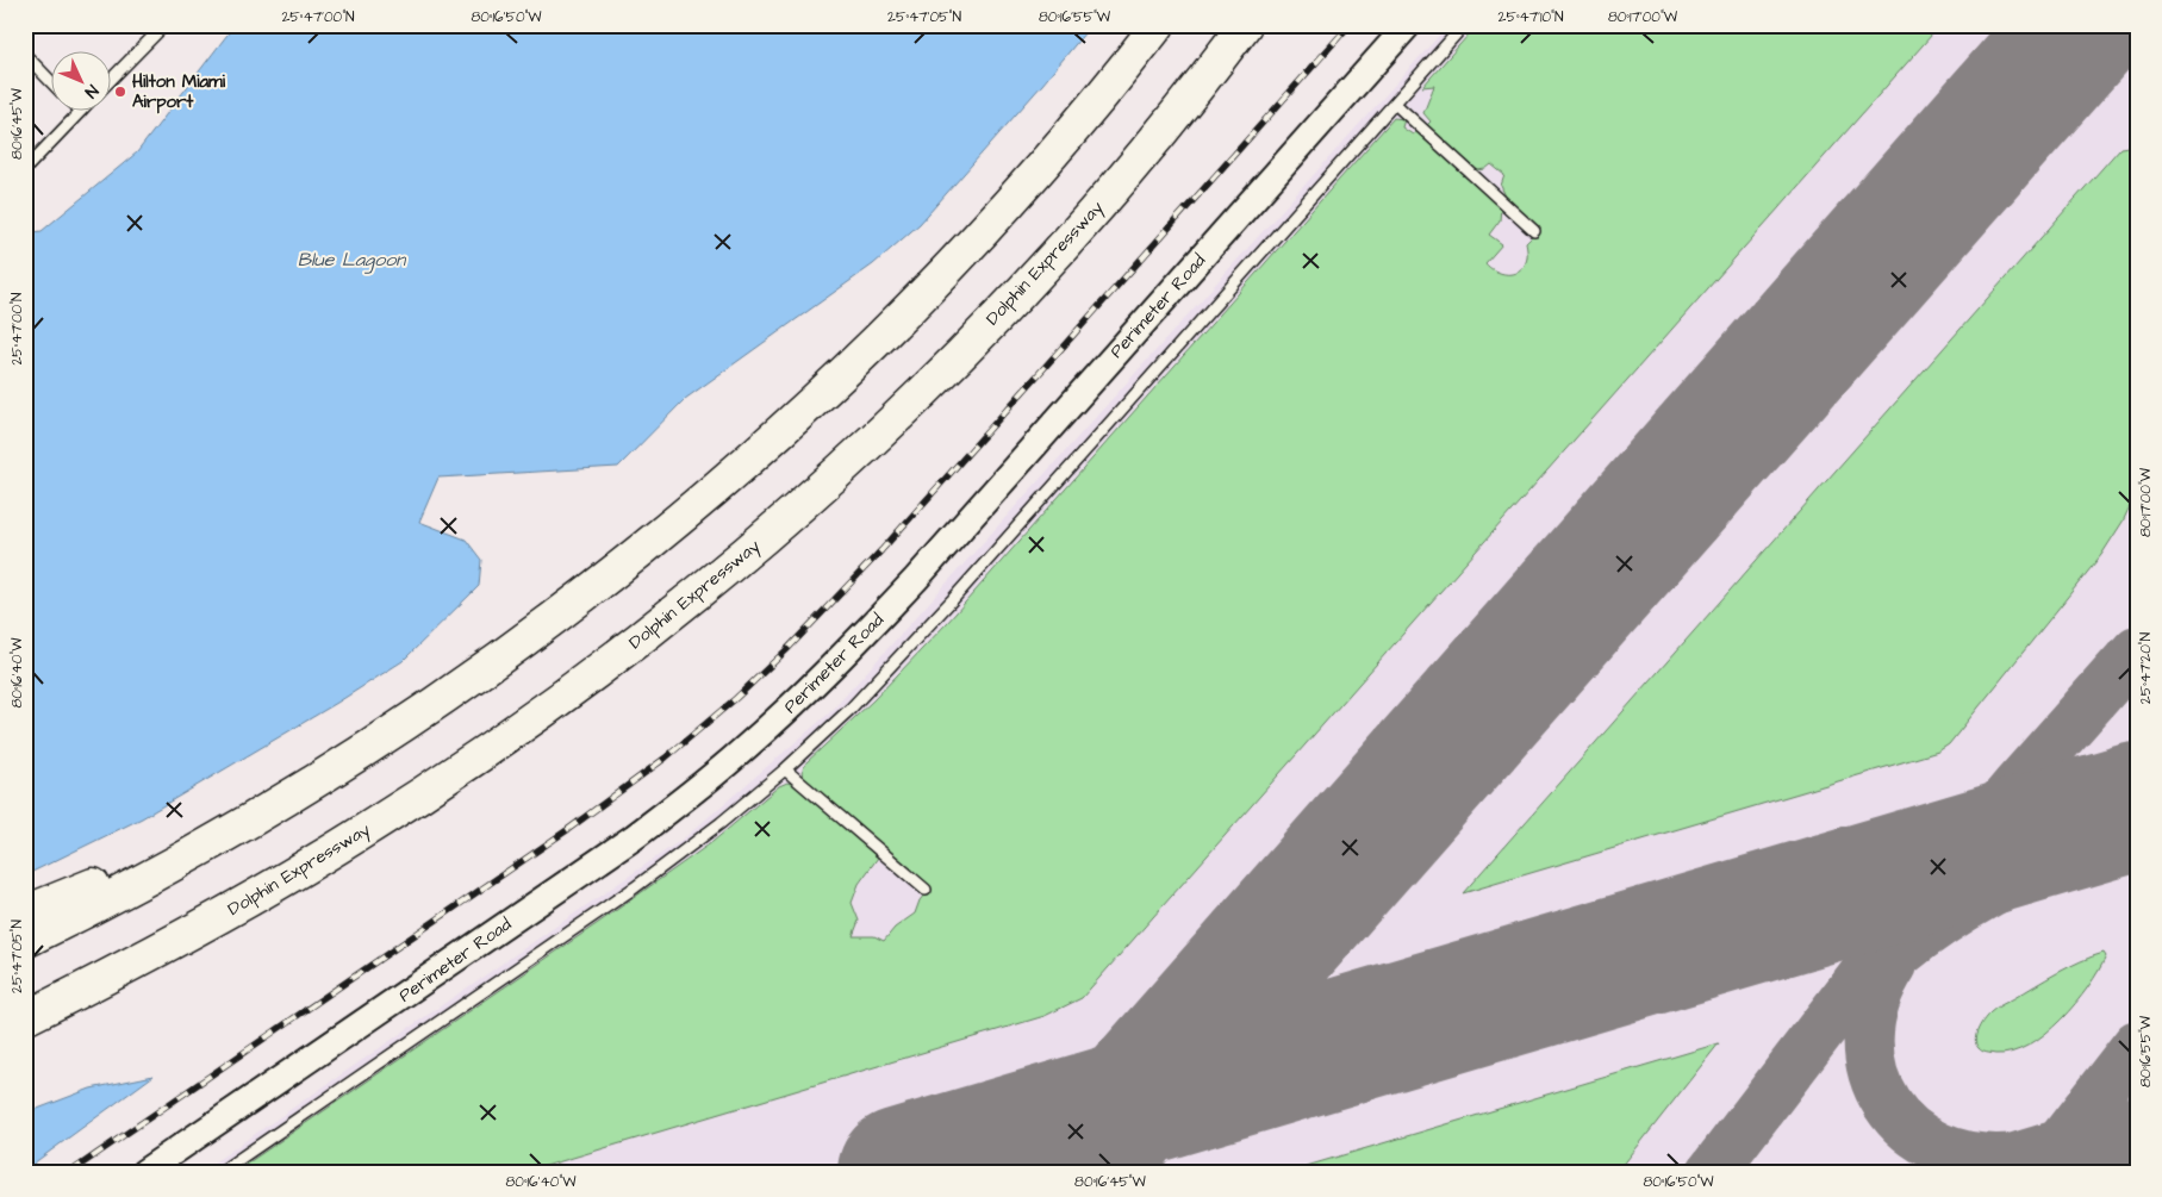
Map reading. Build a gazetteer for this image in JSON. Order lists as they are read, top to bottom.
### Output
{
  "streets": {
    "highway": ["Dolphin Expressway"],
    "street": ["Perimeter Road"]
  },
  "water": ["Blue Lagoon"],
  "places": ["Hilton Miami Airport"],
  "north": "bottom right",
  "coordinates": [
    "25°47'00\"N",
    "80°16'50\"W",
    "25°47'05\"N",
    "80°16'55\"W",
    "25°47'10\"N",
    "80°17'00\"W",
    "80°16'45\"W",
    "25°47'20\"N",
    "80°16'40\"W"
  ]
}
